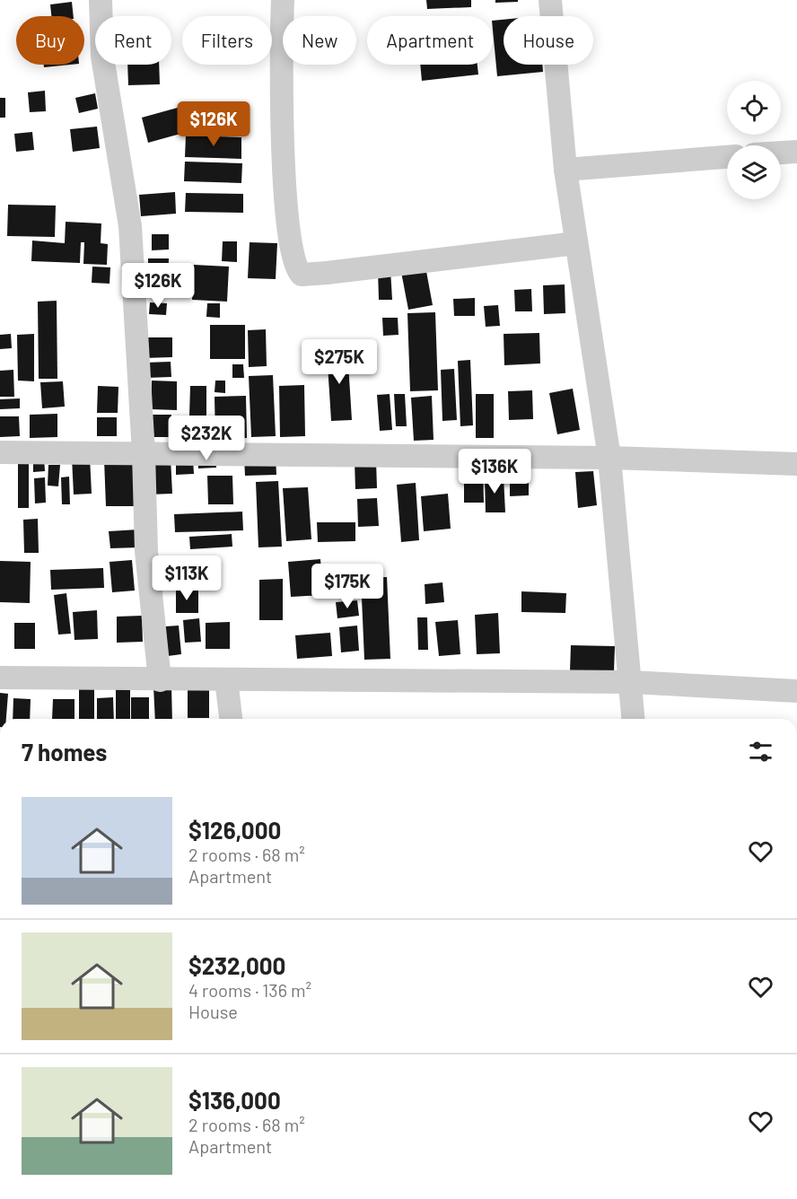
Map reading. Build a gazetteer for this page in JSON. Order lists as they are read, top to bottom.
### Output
{
  "page": {
    "chip": [
      "Buy",
      "Rent",
      "Filters",
      "New",
      "Apartment",
      "House"
    ],
    "price": [
      "$126K",
      "$126K",
      "$275K",
      "$232K",
      "$136K",
      "$113K",
      "$175K"
    ],
    "heading": "7 homes",
    "list": [
      {
        "name": "$126,000",
        "note": "2 rooms · 68 m² · Apartment"
      },
      {
        "name": "$232,000",
        "note": "4 rooms · 136 m² · House"
      },
      {
        "name": "$136,000",
        "note": "2 rooms · 68 m² · Apartment"
      }
    ]
  }
}
